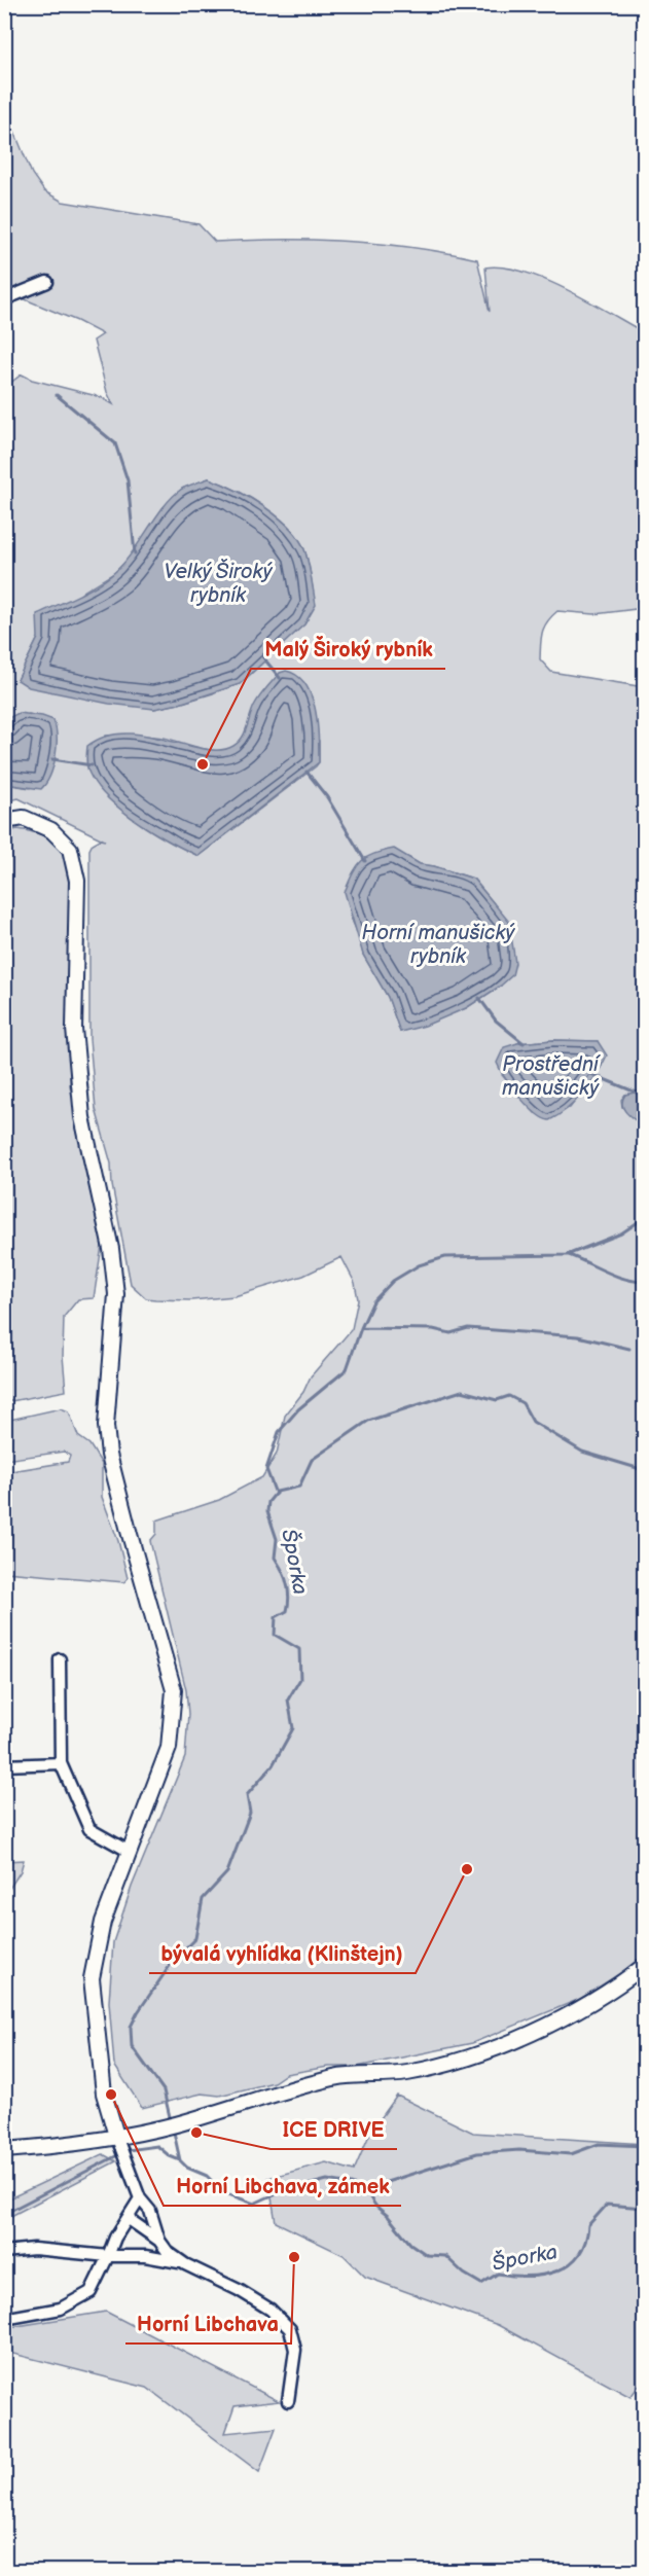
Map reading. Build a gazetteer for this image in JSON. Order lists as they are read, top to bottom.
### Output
{
  "water": [
    "Velký Široký rybník",
    "Horní manušický rybník",
    "Prostřední manušický",
    "Šporka"
  ],
  "places": [
    "Malý Široký rybník",
    "bývalá vyhlídka (Klinštejn)",
    "Horní Libchava, zámek",
    "ICE DRIVE",
    "Horní Libchava"
  ]
}
